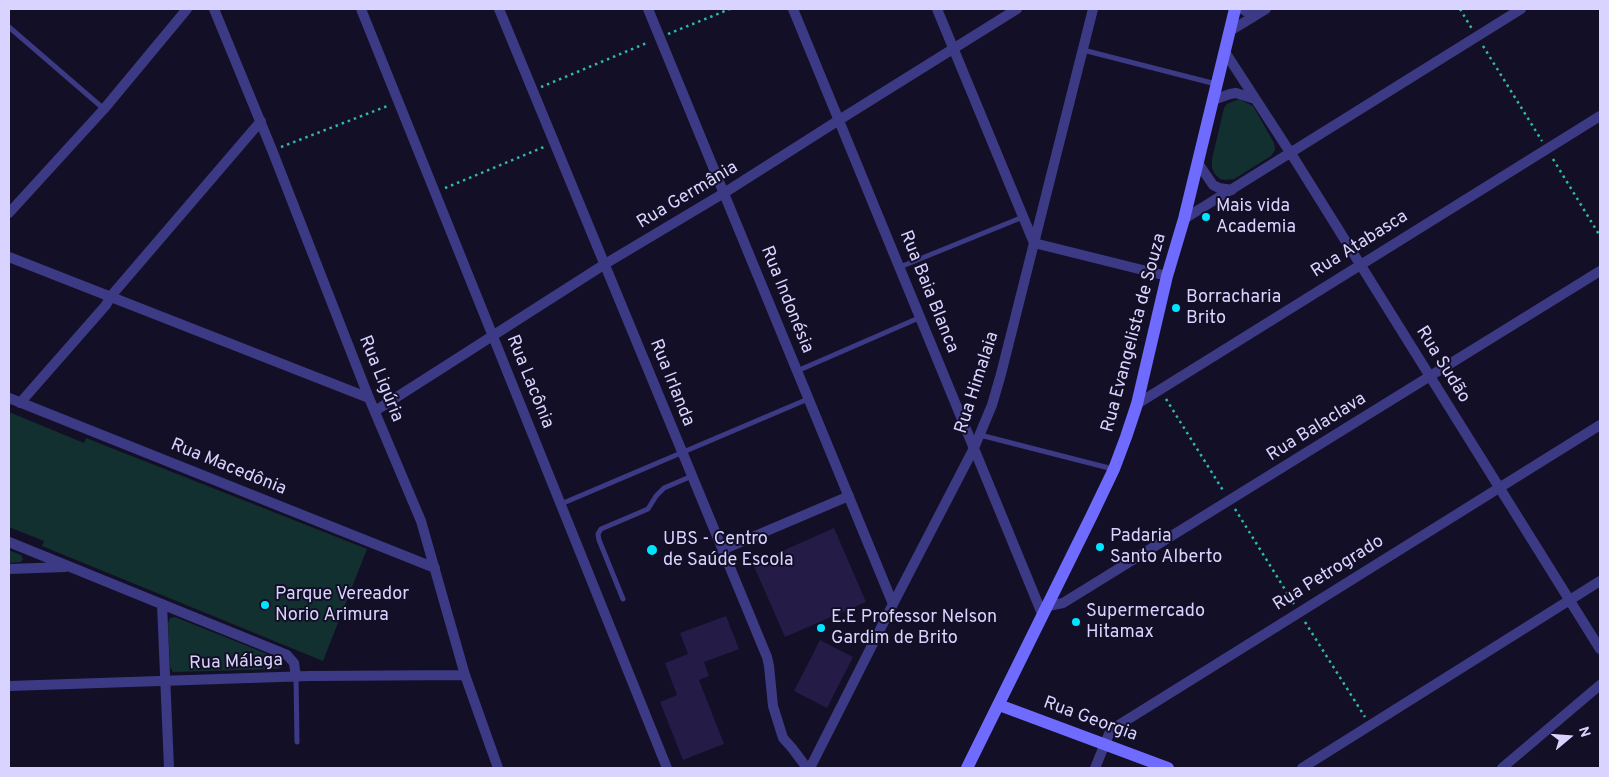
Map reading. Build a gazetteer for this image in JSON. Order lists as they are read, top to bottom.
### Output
{
  "streets": {
    "main road": ["Rua Evangelista de Souza", "Rua Georgia"],
    "street": [
      "Rua Germânia",
      "Rua Atabasca",
      "Rua Baia Blanca",
      "Rua Indonésia",
      "Rua Sudão",
      "Rua Ligúria",
      "Rua Lacônia",
      "Rua Irlanda",
      "Rua Himalaia",
      "Rua Balaclava",
      "Rua Macedônia",
      "Rua Petrogrado",
      "Rua Málaga"
    ]
  },
  "crossings": [
    ["Rua Germânia", "Rua Baia Blanca"],
    ["Rua Germânia", "Rua Indonésia"],
    ["Rua Germânia", "Rua Ligúria"],
    ["Rua Germânia", "Rua Lacônia"],
    ["Rua Germânia", "Rua Irlanda"],
    ["Rua Atabasca", "Rua Evangelista de Souza"],
    ["Rua Atabasca", "Rua Sudão"],
    ["Rua Baia Blanca", "Rua Evangelista de Souza"],
    ["Rua Baia Blanca", "Rua Himalaia"],
    ["Rua Baia Blanca", "Rua Balaclava"],
    ["Rua Indonésia", "Rua Himalaia"],
    ["Rua Evangelista de Souza", "Rua Sudão"],
    ["Rua Evangelista de Souza", "Rua Balaclava"],
    ["Rua Evangelista de Souza", "Rua Georgia"],
    ["Rua Sudão", "Rua Balaclava"],
    ["Rua Sudão", "Rua Petrogrado"],
    ["Rua Ligúria", "Rua Macedônia"],
    ["Rua Ligúria", "Rua Málaga"],
    ["Rua Irlanda", "Rua Himalaia"],
    ["Rua Petrogrado", "Rua Georgia"]
  ],
  "places": [
    "Mais vida Academia",
    "Borracharia Brito",
    "Padaria Santo Alberto",
    "UBS - Centro de Saúde Escola",
    "Parque Vereador Norio Arimura",
    "Supermercado Hitamax",
    "E.E Professor Nelson Gardim de Brito"
  ],
  "north": "right"
}
